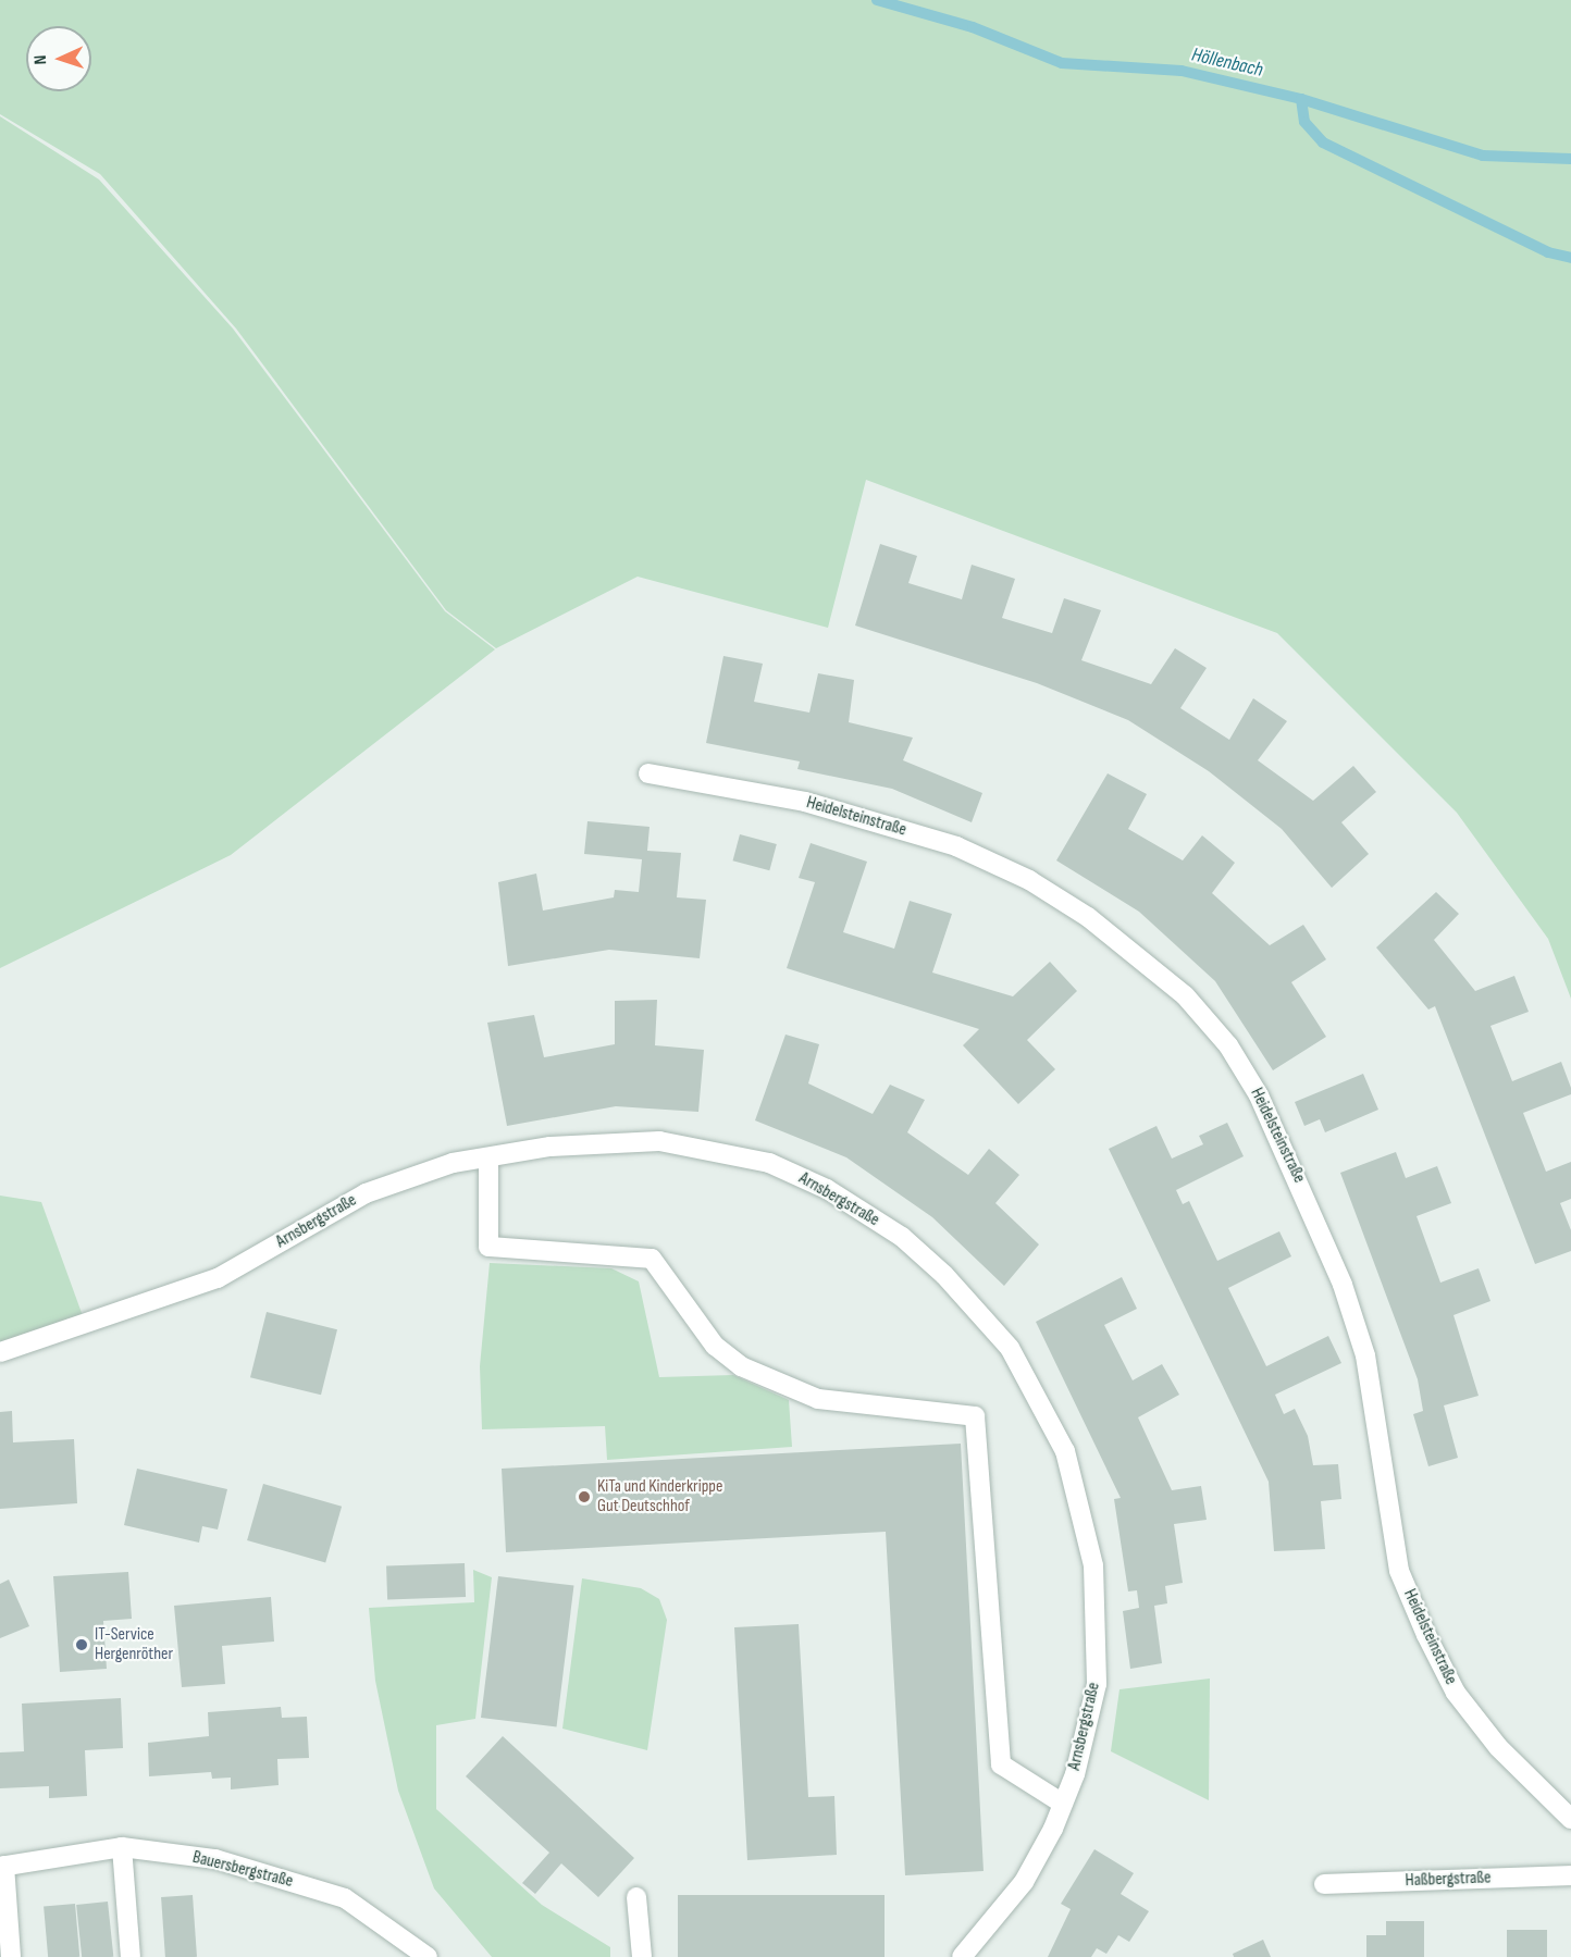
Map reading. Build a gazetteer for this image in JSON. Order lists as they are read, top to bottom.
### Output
{
  "streets": {
    "street": [
      "Heidelsteinstraße",
      "Arnsbergstraße",
      "Bauersbergstraße",
      "Haßbergstraße"
    ]
  },
  "water": ["Höllenbach"],
  "places": ["KiTa und Kinderkrippe Gut Deutschhof", "IT-Service Hergenröther"],
  "north": "left"
}
